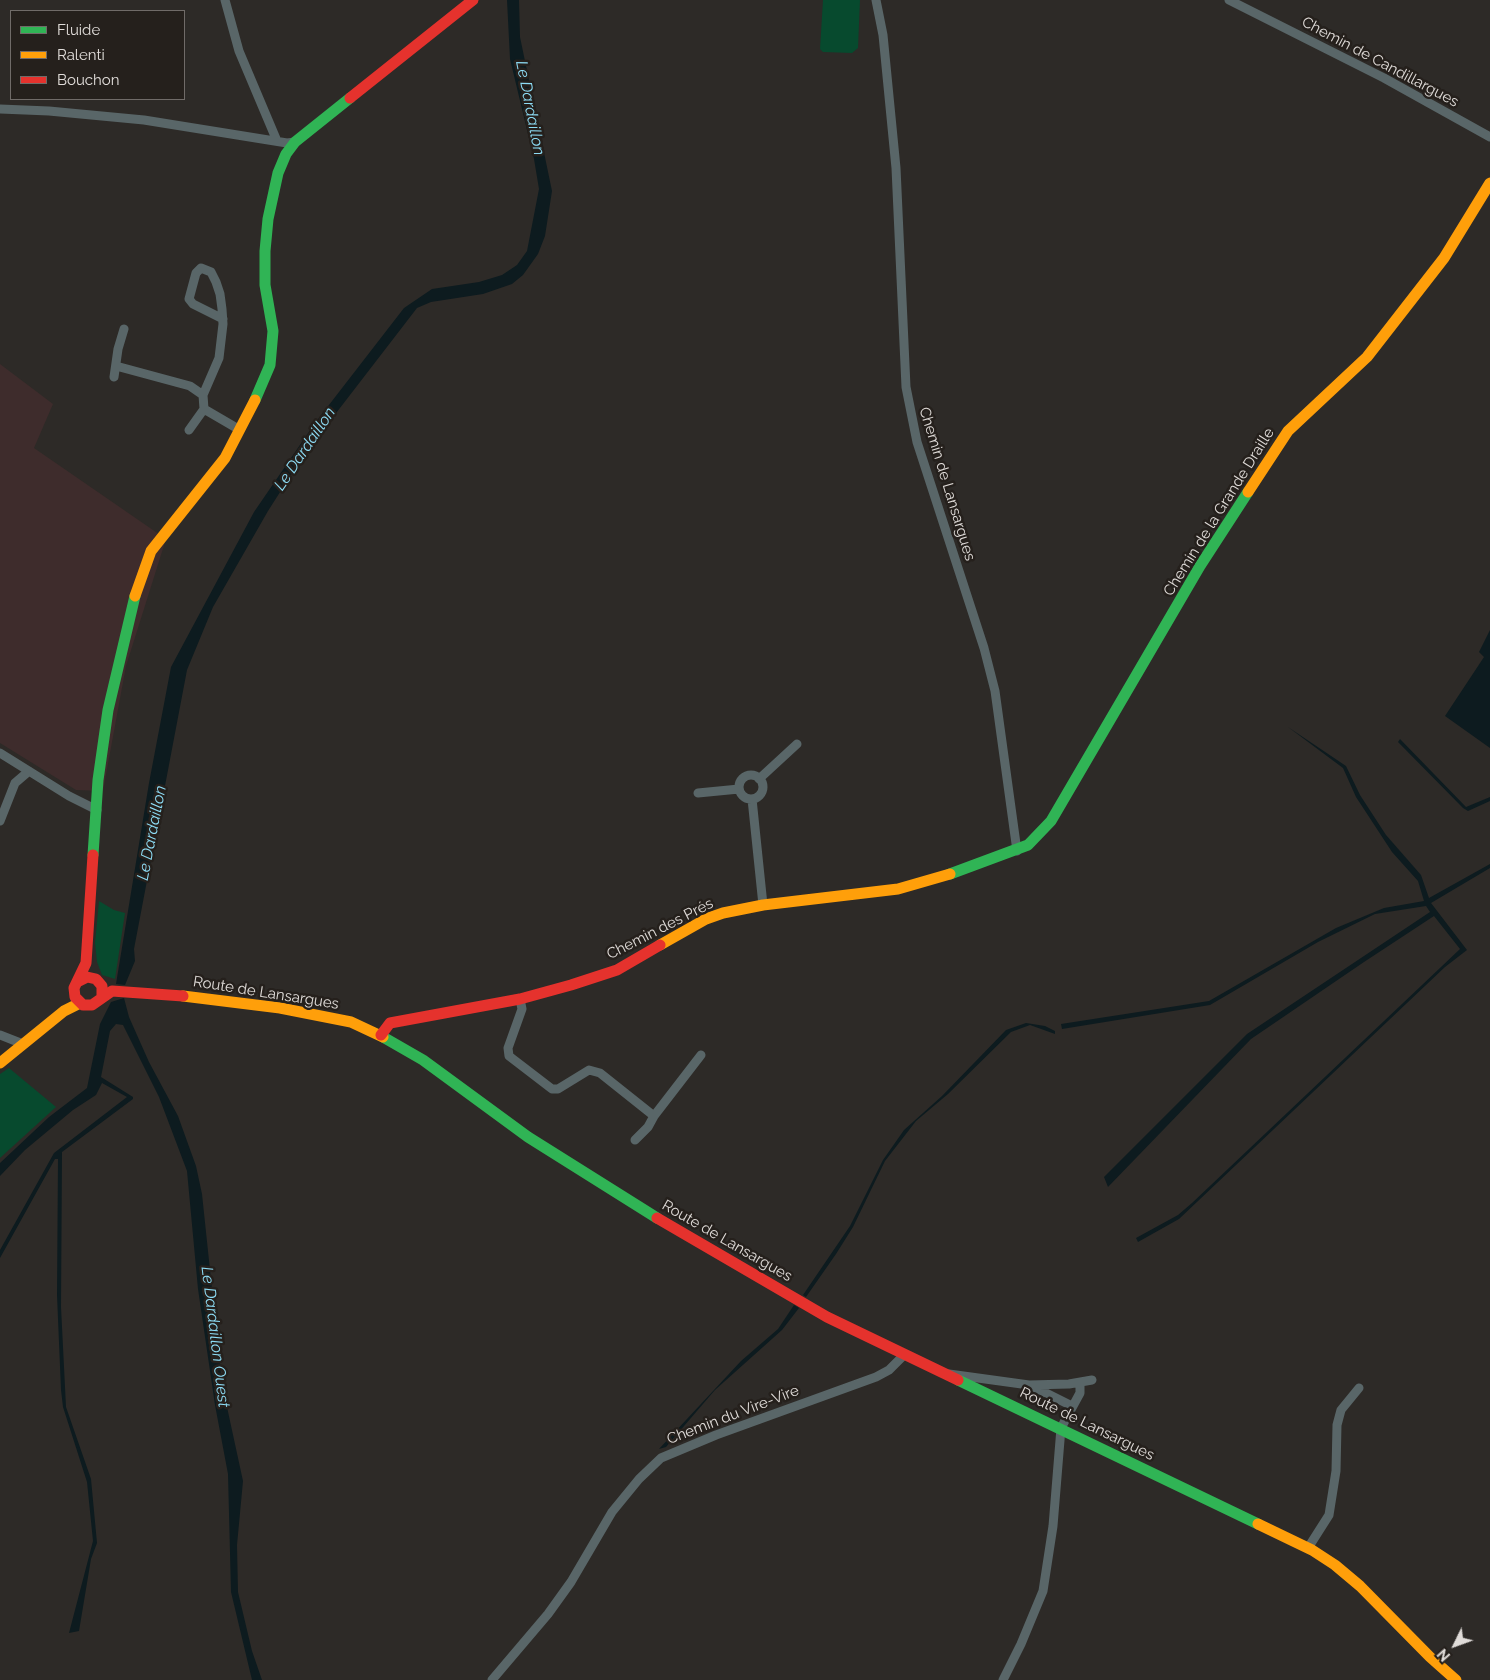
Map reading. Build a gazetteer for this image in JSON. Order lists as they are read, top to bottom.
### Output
{
  "streets": {
    "street": [
      "Chemin de Candillargues",
      "Chemin de Lansargues",
      "Chemin de la Grande Draille",
      "Chemin des Prés",
      "Route de Lansargues",
      "Chemin du Vire-Vire"
    ]
  },
  "crossings": [
    ["Chemin de Lansargues", "Chemin de la Grande Draille"],
    ["Chemin de Lansargues", "Chemin des Prés"],
    ["Chemin de la Grande Draille", "Chemin des Prés"],
    ["Chemin des Prés", "Route de Lansargues"],
    ["Route de Lansargues", "Chemin du Vire-Vire"]
  ],
  "water": ["Le Dardaillon", "Le Dardaillon Ouest"],
  "legend": ["Fluide", "Ralenti", "Bouchon"],
  "north": "bottom left"
}
